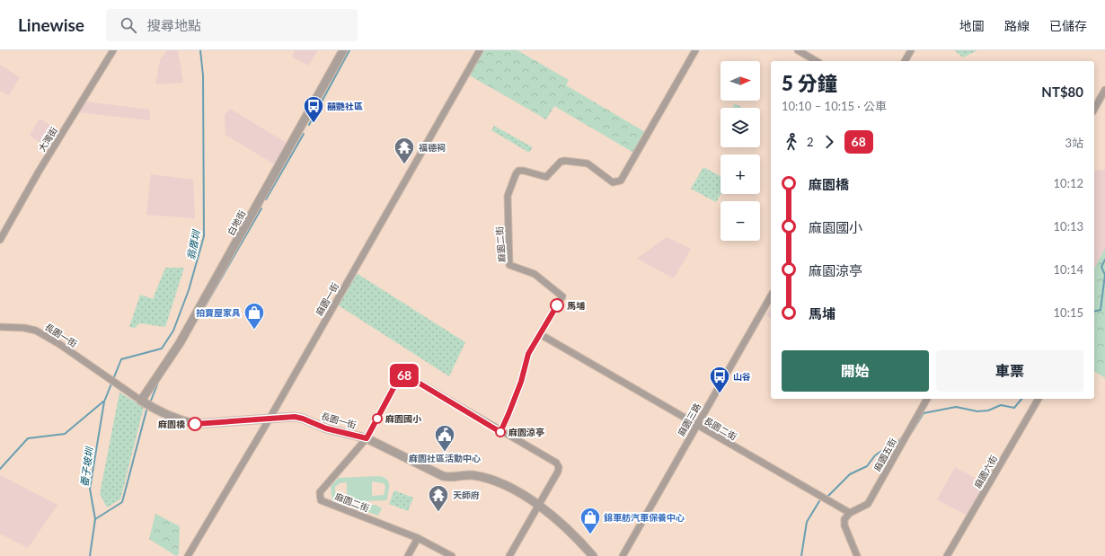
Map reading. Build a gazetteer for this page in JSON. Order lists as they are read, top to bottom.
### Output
{
  "streets": {
    "street": [
      "大灣街",
      "白地街",
      "麻園二街",
      "麻園一街",
      "長園一街",
      "麻園三路",
      "長園二街",
      "麻園五街",
      "麻園六街"
    ]
  },
  "crossings": [
    ["白地街", "長園一街"],
    ["麻園二街", "長園一街"],
    ["麻園二街", "長園二街"],
    ["麻園一街", "長園一街"],
    ["麻園三路", "長園二街"],
    ["長園二街", "麻園五街"]
  ],
  "water": ["翁厝圳", "番子坡圳"],
  "places": {
    "bus stop": ["囍艷社區", "山谷"],
    "temple": ["福德祠", "天師府"],
    "other": [
      "馬埔",
      "麻園國小",
      "麻園橋",
      "麻園涼亭"
    ],
    "shop": ["拍賣屋家具", "錦車舫汽車保養中心"],
    "public building": ["麻園社區活動中心"]
  },
  "lines": ["bus line 68"],
  "north": "right",
  "page": {
    "header": "Linewise",
    "search": "搜尋地點",
    "nav": ["地圖", "路線", "已儲存"],
    "on_map": "68",
    "map_buttons": ["+", "−"],
    "heading": ["5 分鐘", "10:10 – 10:15 · 公車", "NT$80"],
    "legs": ["2", "68", "3站"],
    "list": [
      {
        "name": "麻園橋",
        "value": "10:12"
      },
      {
        "name": "麻園國小",
        "value": "10:13"
      },
      {
        "name": "麻園涼亭",
        "value": "10:14"
      },
      {
        "name": "馬埔",
        "value": "10:15"
      }
    ],
    "buttons": ["開始", "車票"]
  }
}
